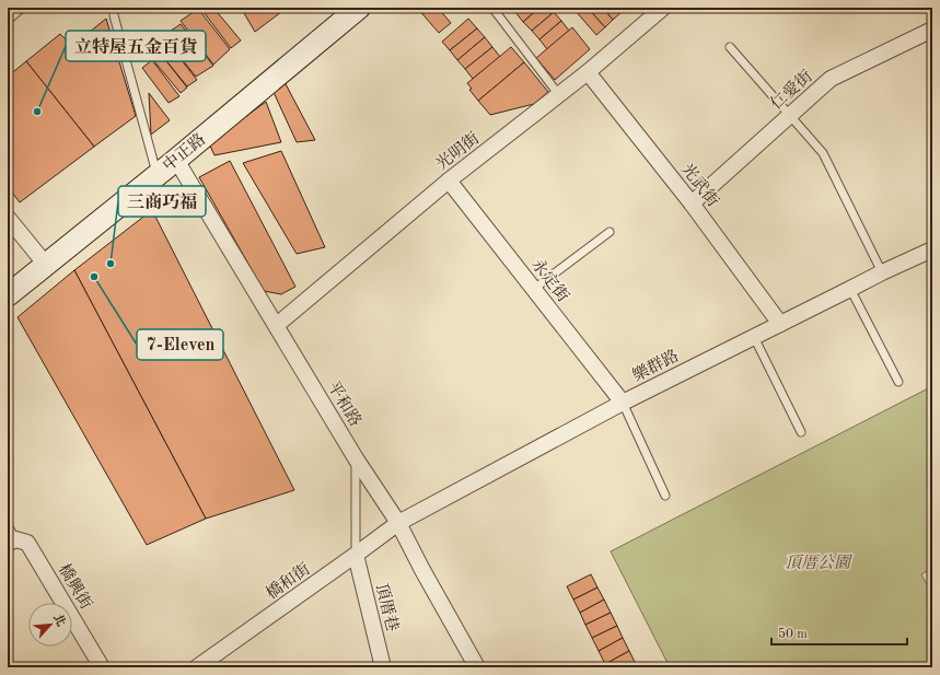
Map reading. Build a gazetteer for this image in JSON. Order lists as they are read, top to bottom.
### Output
{
  "streets": {
    "main road": ["中正路"],
    "street": [
      "仁愛街",
      "光明街",
      "光武街",
      "永定街",
      "樂群路",
      "平和路",
      "橋和街",
      "橋興街",
      "頂厝巷"
    ]
  },
  "crossings": [
    ["仁愛街", "光武街"],
    ["光明街", "光武街"],
    ["光明街", "永定街"],
    ["光明街", "平和路"],
    ["中正路", "平和路"],
    ["光武街", "樂群路"],
    ["永定街", "樂群路"],
    ["樂群路", "平和路"],
    ["樂群路", "橋和街"],
    ["平和路", "橋和街"],
    ["橋和街", "頂厝巷"]
  ],
  "parks": ["頂厝公園"],
  "places": ["立特屋五金百貨", "三商巧福", "7-Eleven"],
  "scale_bar": "50 m",
  "north": "top right"
}
